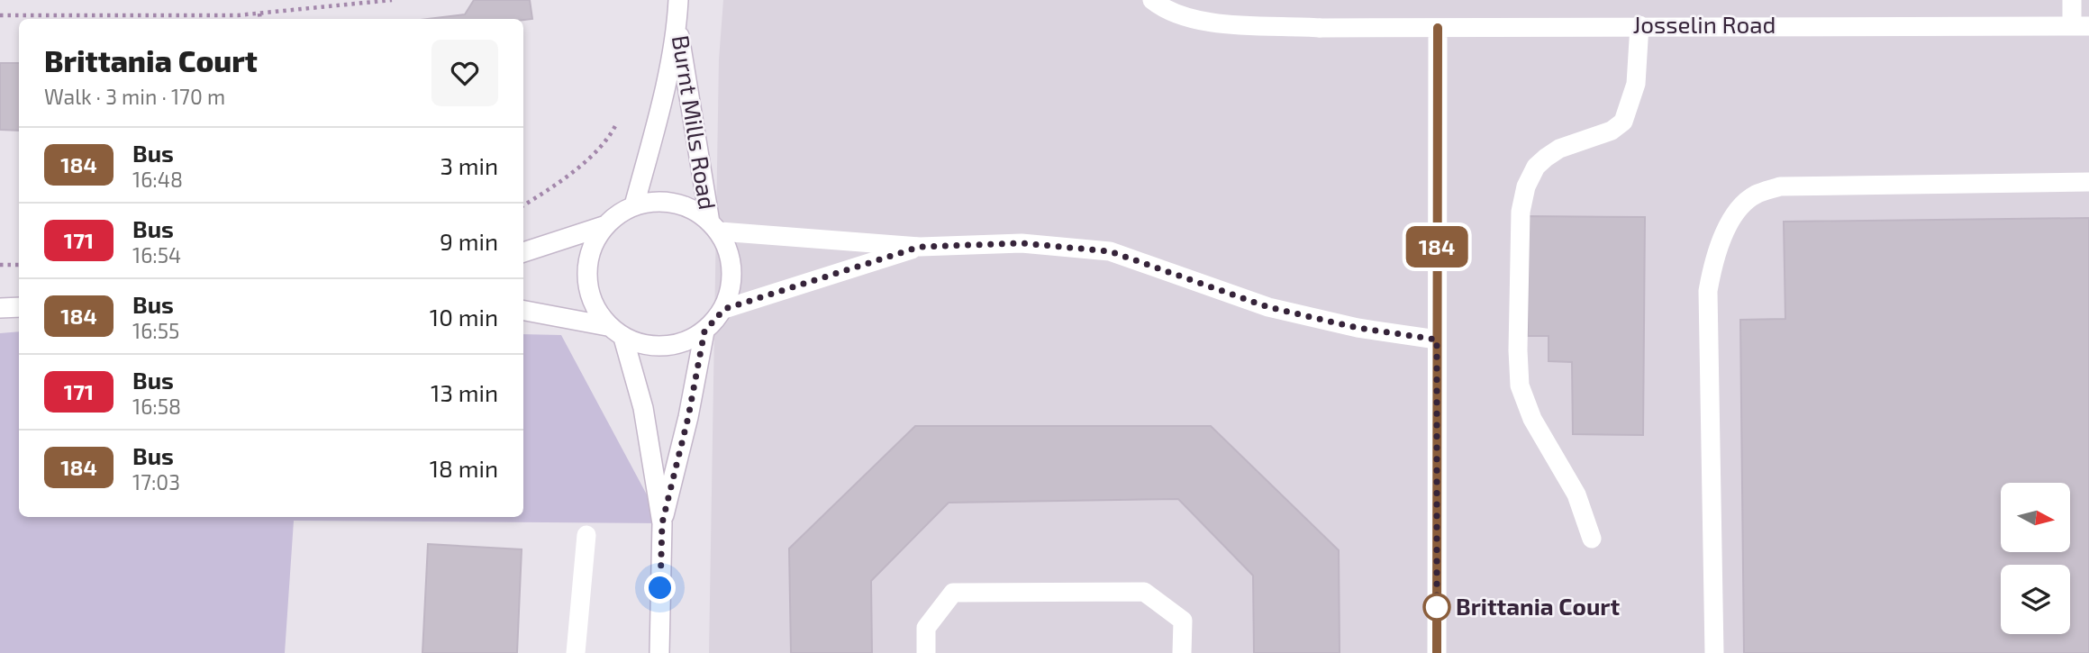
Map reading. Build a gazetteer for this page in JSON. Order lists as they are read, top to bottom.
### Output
{
  "streets": {
    "street": ["Josselin Road", "Burnt Mills Road"]
  },
  "places": ["Brittania Court"],
  "lines": ["bus line 184"],
  "north": "right",
  "page": {
    "on_map": "184",
    "heading": ["Brittania Court", "Walk · 3 min · 170 m"],
    "list": [
      {
        "mark": "184",
        "name": "Bus",
        "note": "16:48",
        "value": "3 min"
      },
      {
        "mark": "171",
        "name": "Bus",
        "note": "16:54",
        "value": "9 min"
      },
      {
        "mark": "184",
        "name": "Bus",
        "note": "16:55",
        "value": "10 min"
      },
      {
        "mark": "171",
        "name": "Bus",
        "note": "16:58",
        "value": "13 min"
      },
      {
        "mark": "184",
        "name": "Bus",
        "note": "17:03",
        "value": "18 min"
      }
    ]
  }
}
